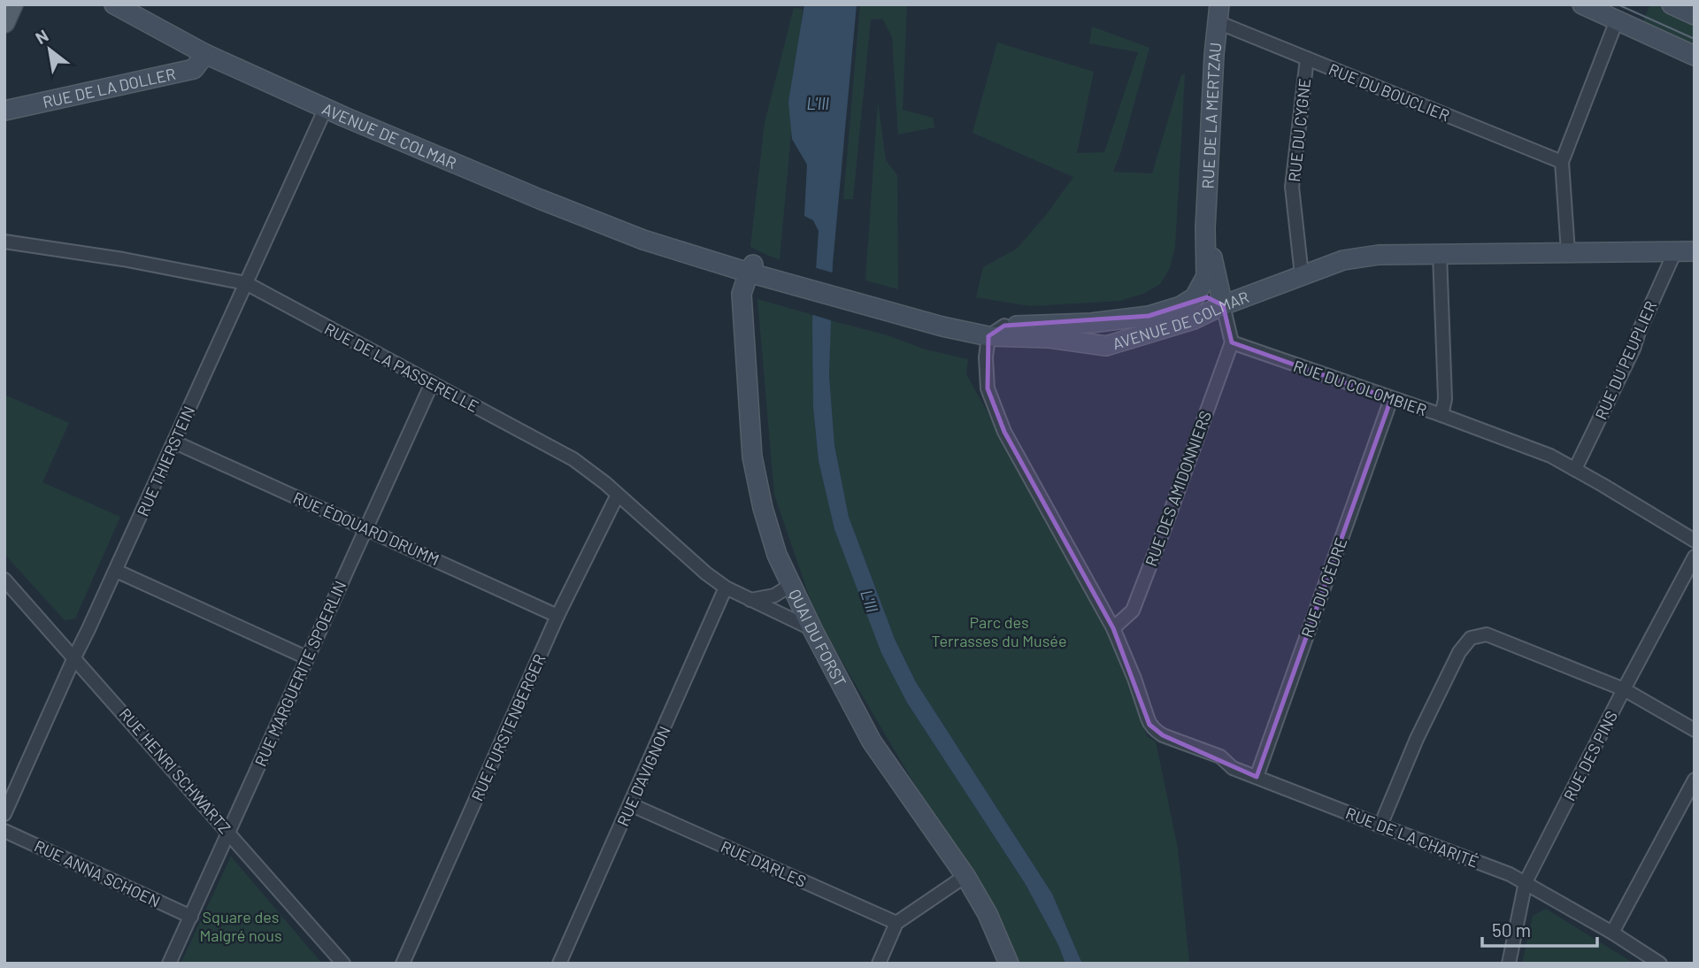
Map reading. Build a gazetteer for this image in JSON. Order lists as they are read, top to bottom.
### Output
{
  "streets": {
    "main road": [
      "RUE DE LA DOLLER",
      "RUE DE LA MERTZAU",
      "AVENUE DE COLMAR",
      "QUAI DU FORST"
    ],
    "street": [
      "RUE DU BOUCLIER",
      "RUE DU CYGNE",
      "RUE DU PEUPLIER",
      "RUE DE LA PASSERELLE",
      "RUE DU COLOMBIER",
      "RUE THIERSTEIN",
      "RUE DES AMIDONNIERS",
      "RUE ÉDOUARD DRUMM",
      "RUE DU CÈDRE",
      "RUE MARGUERITE SPOERLIN",
      "RUE FURSTENBERGER",
      "RUE DES PINS",
      "RUE HENRI SCHWARTZ",
      "RUE D'AVIGNON",
      "RUE DE LA CHARITÉ",
      "RUE D'ARLES",
      "RUE ANNA SCHOEN"
    ]
  },
  "crossings": [
    ["RUE DE LA DOLLER", "AVENUE DE COLMAR"],
    ["RUE DU BOUCLIER", "RUE DE LA MERTZAU"],
    ["RUE DU BOUCLIER", "RUE DU CYGNE"],
    ["RUE DE LA MERTZAU", "AVENUE DE COLMAR"],
    ["RUE DE LA MERTZAU", "RUE DU COLOMBIER"],
    ["RUE DE LA MERTZAU", "RUE DES AMIDONNIERS"],
    ["RUE DU CYGNE", "AVENUE DE COLMAR"],
    ["AVENUE DE COLMAR", "RUE DU PEUPLIER"],
    ["AVENUE DE COLMAR", "RUE DU COLOMBIER"],
    ["AVENUE DE COLMAR", "RUE THIERSTEIN"],
    ["AVENUE DE COLMAR", "QUAI DU FORST"],
    ["RUE DE LA PASSERELLE", "RUE THIERSTEIN"],
    ["RUE DE LA PASSERELLE", "QUAI DU FORST"],
    ["RUE DE LA PASSERELLE", "RUE MARGUERITE SPOERLIN"],
    ["RUE DE LA PASSERELLE", "RUE FURSTENBERGER"],
    ["RUE DE LA PASSERELLE", "RUE D'AVIGNON"],
    ["RUE DU COLOMBIER", "RUE DES AMIDONNIERS"],
    ["RUE DU COLOMBIER", "RUE DU CÈDRE"],
    ["RUE THIERSTEIN", "RUE ÉDOUARD DRUMM"],
    ["RUE THIERSTEIN", "RUE HENRI SCHWARTZ"],
    ["RUE DES AMIDONNIERS", "RUE DE LA CHARITÉ"],
    ["RUE ÉDOUARD DRUMM", "RUE MARGUERITE SPOERLIN"],
    ["RUE ÉDOUARD DRUMM", "RUE FURSTENBERGER"],
    ["RUE DU CÈDRE", "RUE DE LA CHARITÉ"],
    ["RUE MARGUERITE SPOERLIN", "RUE HENRI SCHWARTZ"],
    ["RUE MARGUERITE SPOERLIN", "RUE ANNA SCHOEN"],
    ["RUE DES PINS", "RUE DE LA CHARITÉ"],
    ["RUE D'AVIGNON", "RUE D'ARLES"]
  ],
  "water": ["L'Ill"],
  "parks": ["Parc des Terrasses du Musée", "Square des Malgré nous"],
  "scale_bar": "50 m",
  "north": "top left"
}
